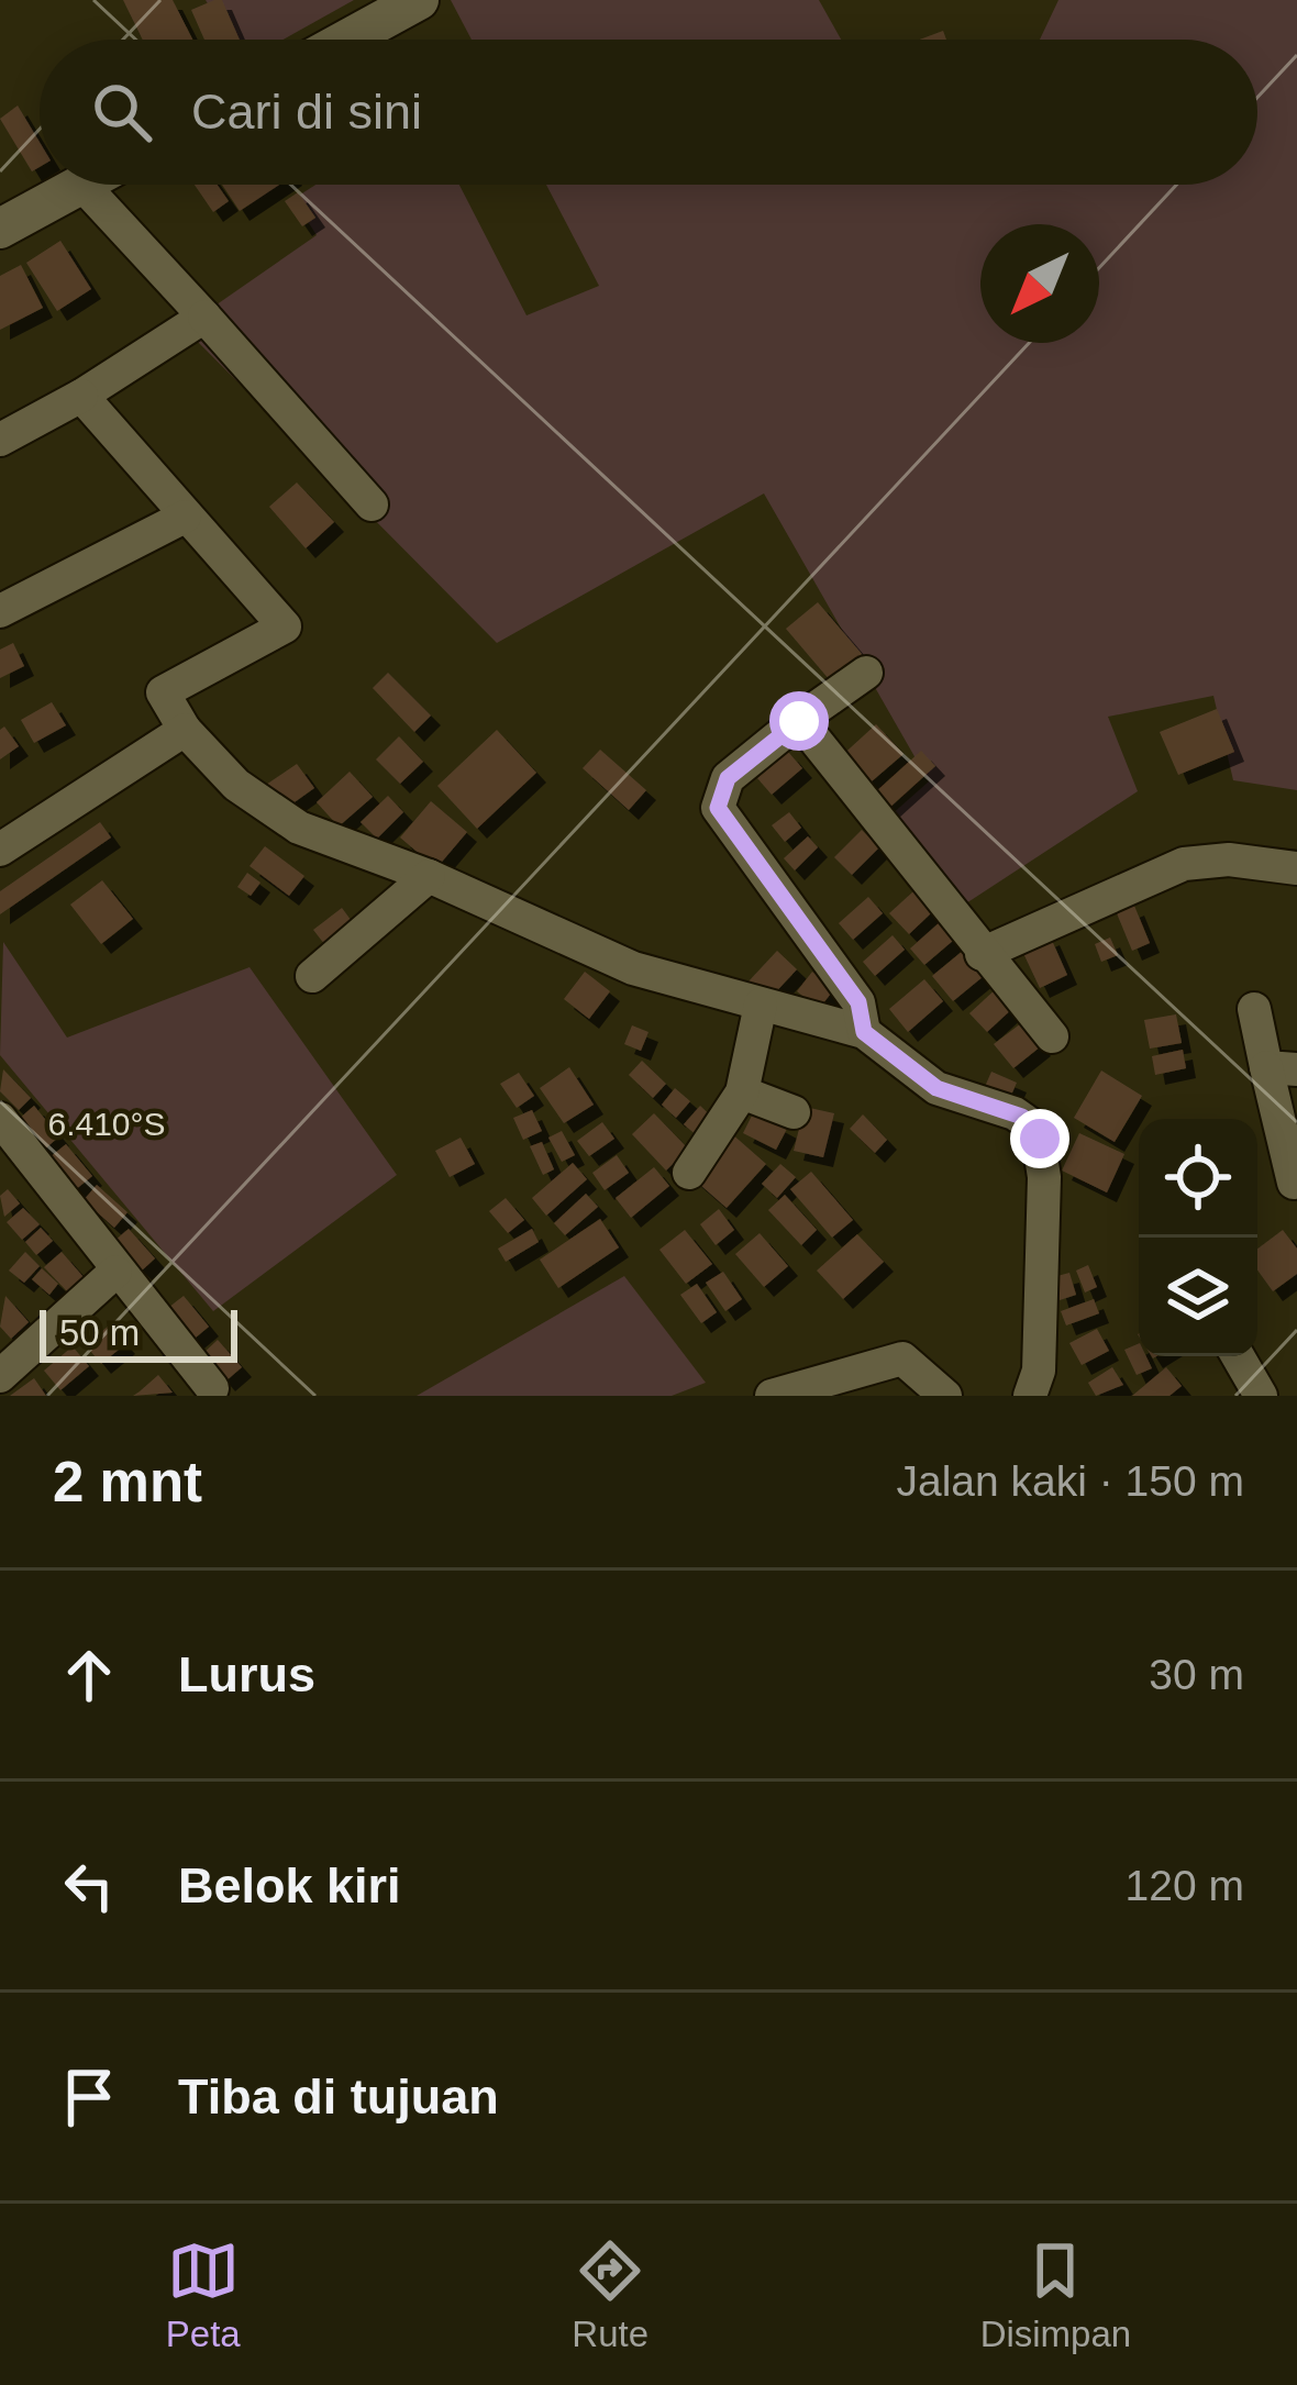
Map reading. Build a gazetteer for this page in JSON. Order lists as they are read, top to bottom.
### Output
{
  "scale_bar": "50 m",
  "north": "bottom left",
  "page": {
    "search": "Cari di sini",
    "scale": "50 m",
    "heading": ["2 mnt", "Jalan kaki · 150 m"],
    "list": [
      ["Lurus", "30 m"],
      ["Belok kiri", "120 m"],
      "Tiba di tujuan"
    ],
    "nav": ["Peta", "Rute", "Disimpan"]
  },
  "coordinates": ["6.410°S"]
}
